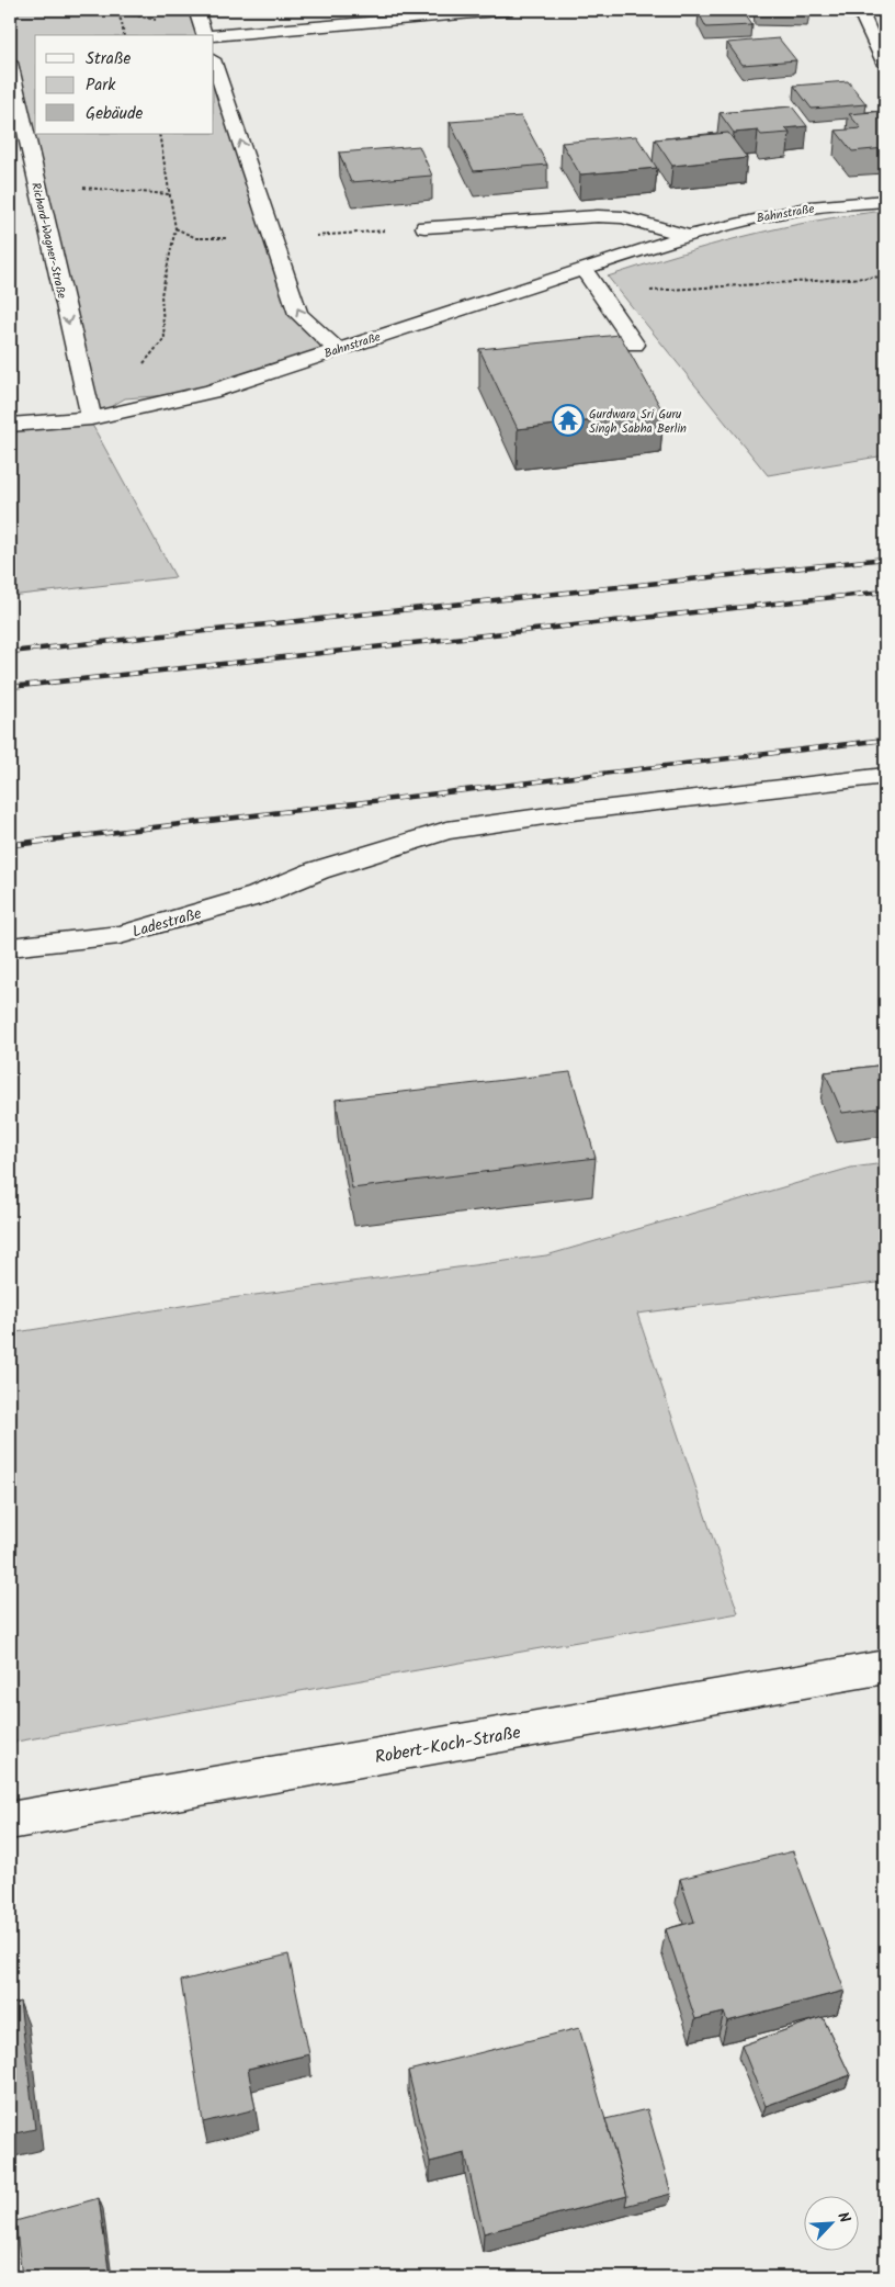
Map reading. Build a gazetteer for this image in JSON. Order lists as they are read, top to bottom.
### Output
{
  "streets": {
    "street": [
      "Bahnstraße",
      "Richard-Wagner-Straße",
      "Ladestraße",
      "Robert-Koch-Straße"
    ]
  },
  "crossings": [
    ["Bahnstraße", "Richard-Wagner-Straße"]
  ],
  "places": {
    "temple": ["Gurdwara Sri Guru Singh Sabha Berlin"]
  },
  "legend": ["Straße", "Park", "Gebäude"],
  "north": "top right"
}
